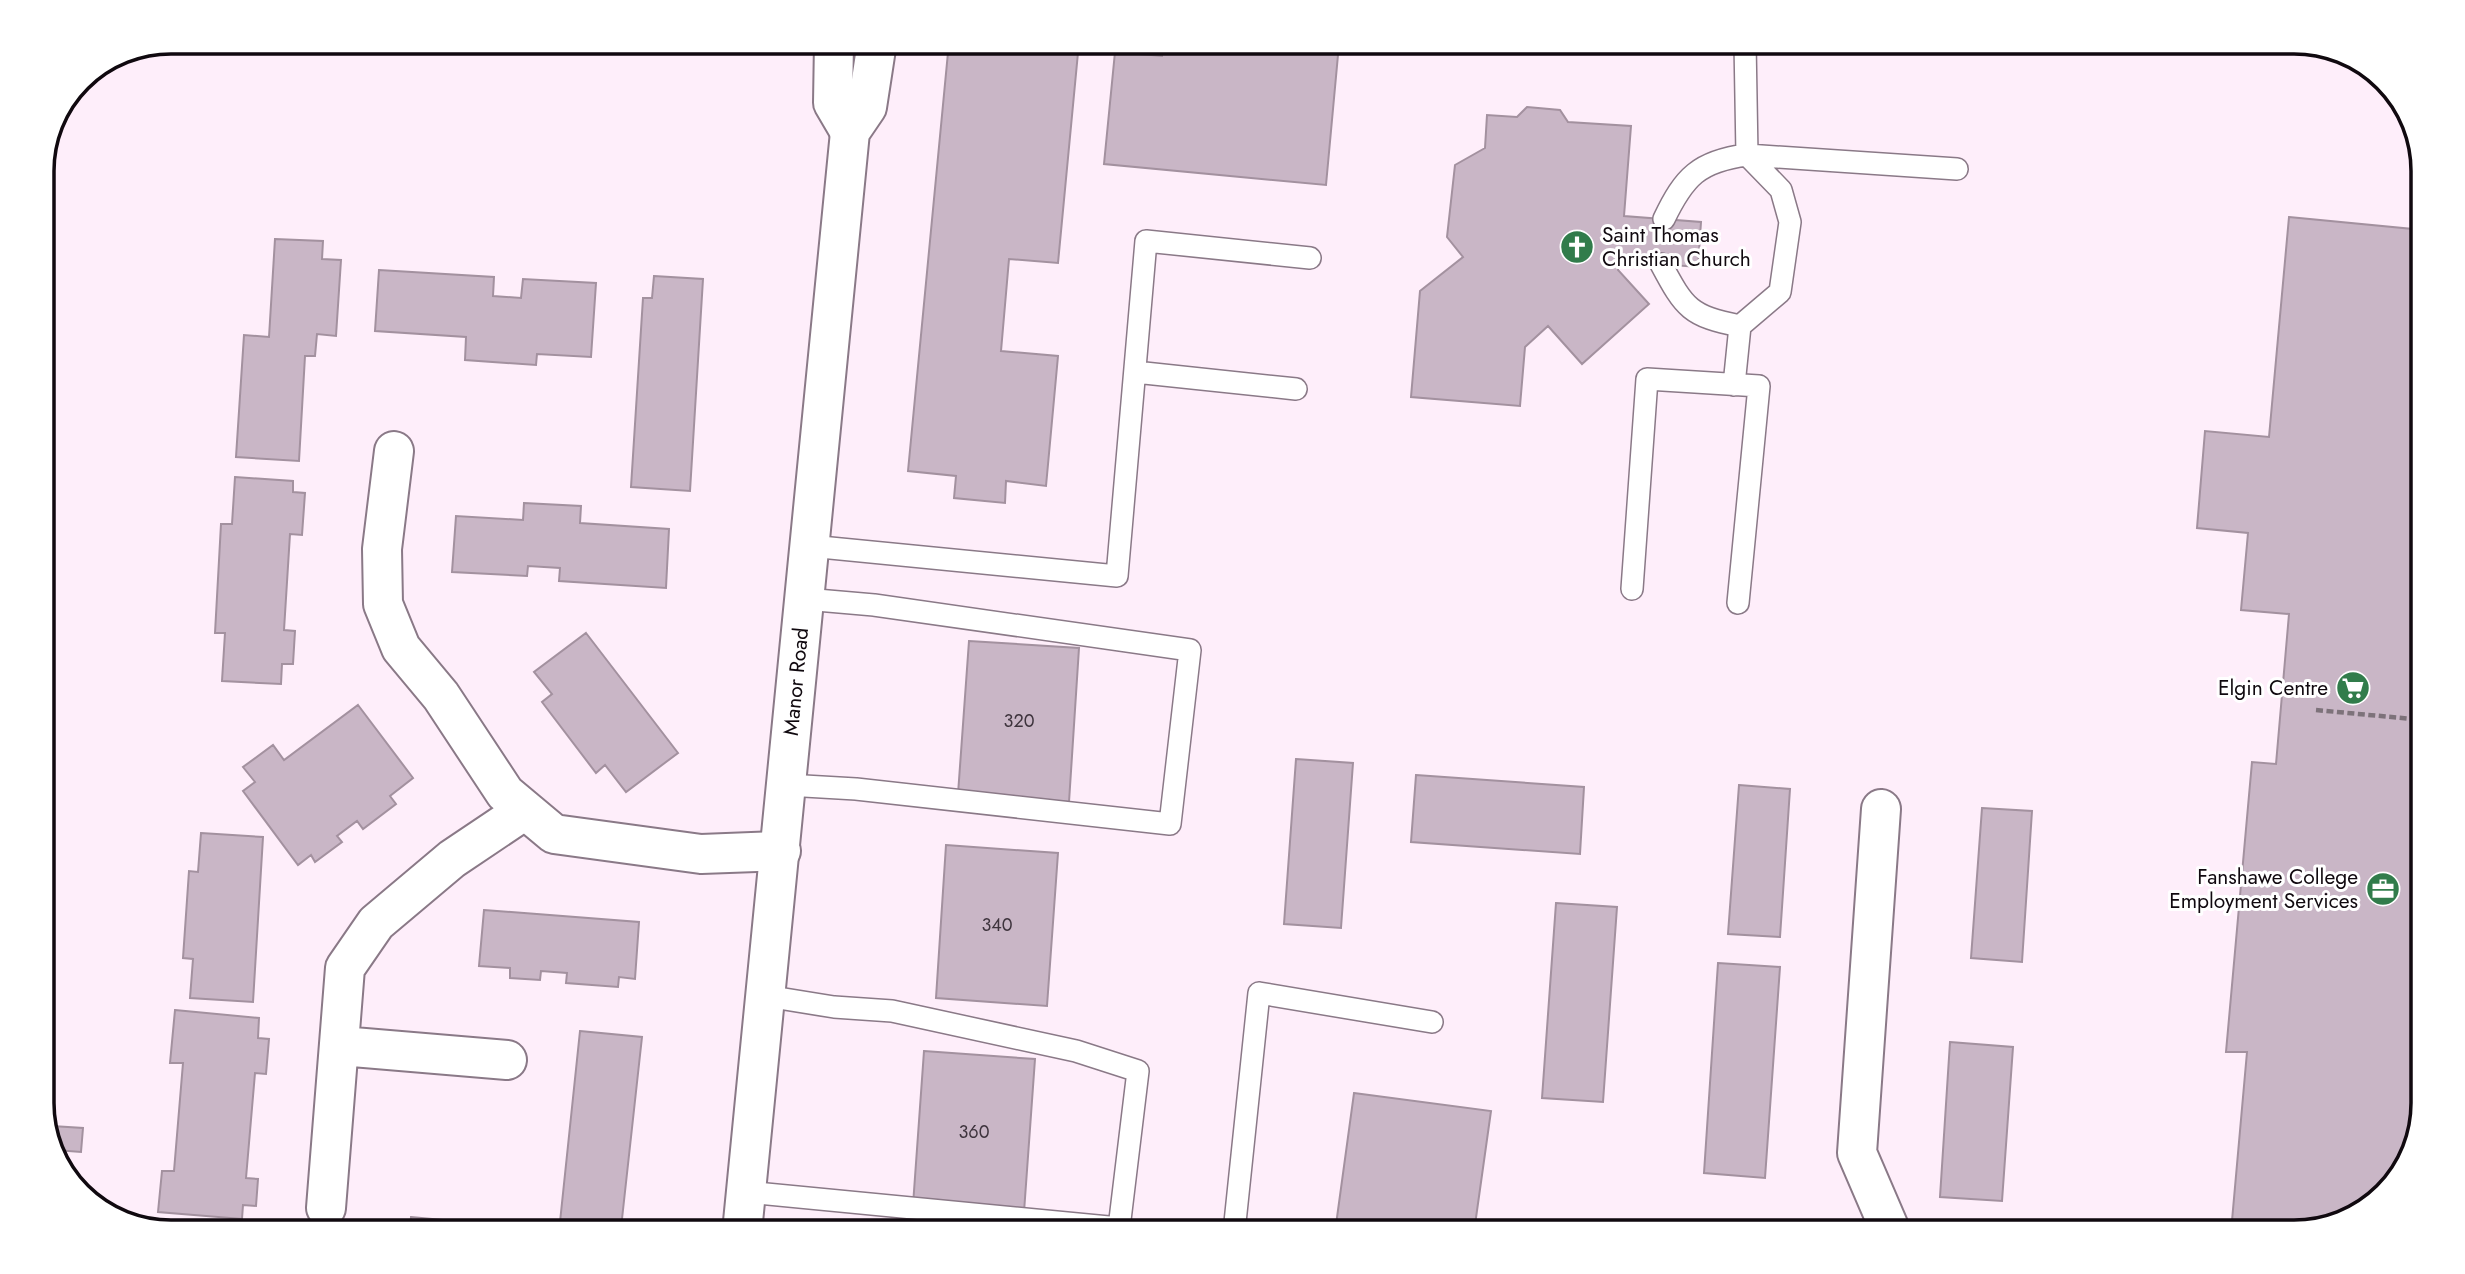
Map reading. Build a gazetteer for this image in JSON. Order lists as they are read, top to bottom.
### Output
{
  "streets": {
    "street": ["Manor Road"]
  },
  "places": {
    "church": ["Saint Thomas Christian Church"],
    "supermarket": ["Elgin Centre"],
    "office": ["Fanshawe College Employment Services"]
  },
  "house_numbers": ["320", "340", "360"]
}
